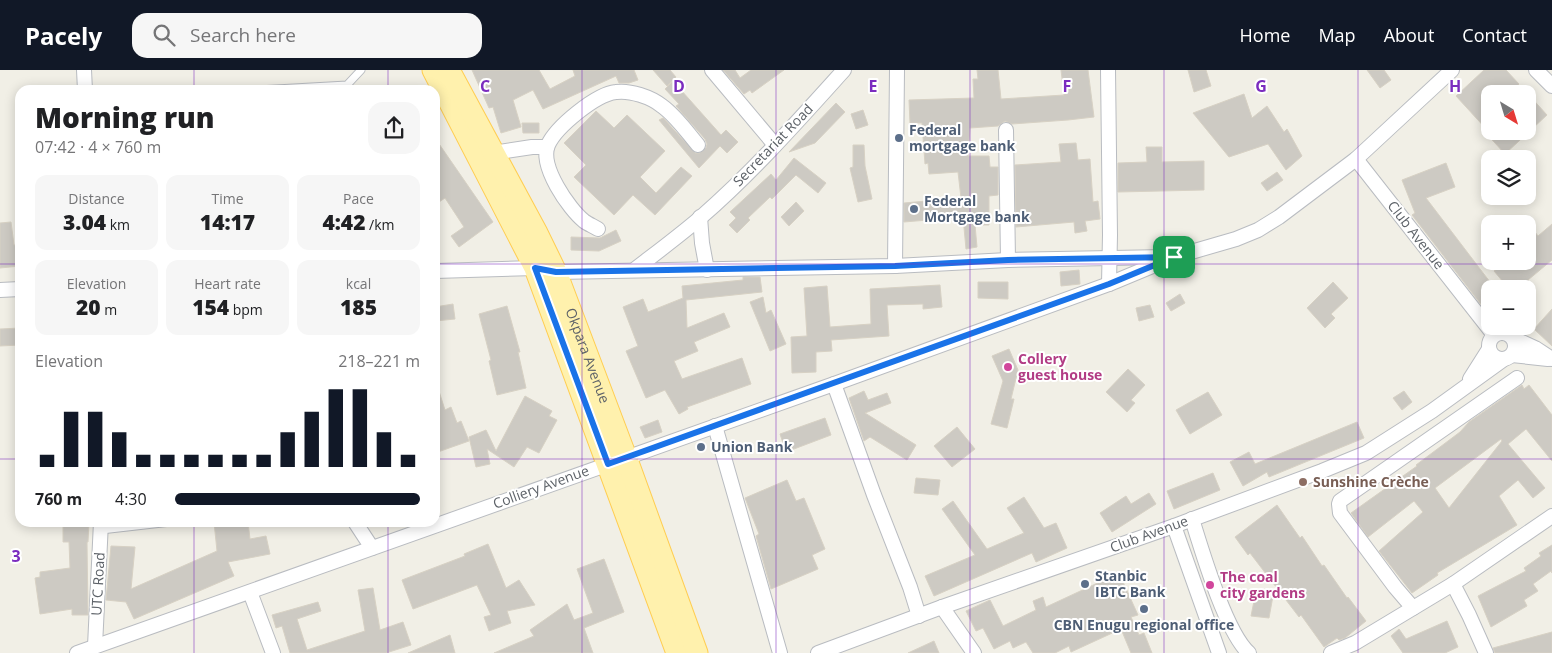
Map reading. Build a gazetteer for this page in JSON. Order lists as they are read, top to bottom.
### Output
{
  "streets": {
    "main road": ["Okpara Avenue"],
    "street": [
      "Secretariat Road",
      "Club Avenue",
      "Colliery Avenue",
      "UTC Road"
    ]
  },
  "crossings": [
    ["Okpara Avenue", "Colliery Avenue"],
    ["Colliery Avenue", "UTC Road"]
  ],
  "places": [
    "Federal mortgage bank",
    "Federal Mortgage bank",
    "Collery guest house",
    "Union Bank",
    "Sunshine Crèche",
    "Stanbic IBTC Bank",
    "The coal city gardens",
    "CBN Enugu regional office"
  ],
  "north": "bottom right",
  "page": {
    "header": "Pacely",
    "search": "Search here",
    "nav": [
      "Home",
      "Map",
      "About",
      "Contact"
    ],
    "map_buttons": ["+", "−"],
    "heading": ["Morning run", "07:42 · 4 × 760 m"],
    "stats": [
      ["Distance", "3.04 km"],
      ["Time", "14:17"],
      ["Pace", "4:42 /km"],
      ["Elevation", "20 m"],
      ["Heart rate", "154 bpm"],
      ["kcal", "185"]
    ],
    "chart": ["Elevation", "218–221 m"],
    "list": [
      {
        "name": "760 m",
        "note": "4:30"
      }
    ]
  },
  "grid": {
    "columns": [
      "C",
      "D",
      "E",
      "F",
      "G",
      "H"
    ],
    "rows": ["3"]
  }
}
